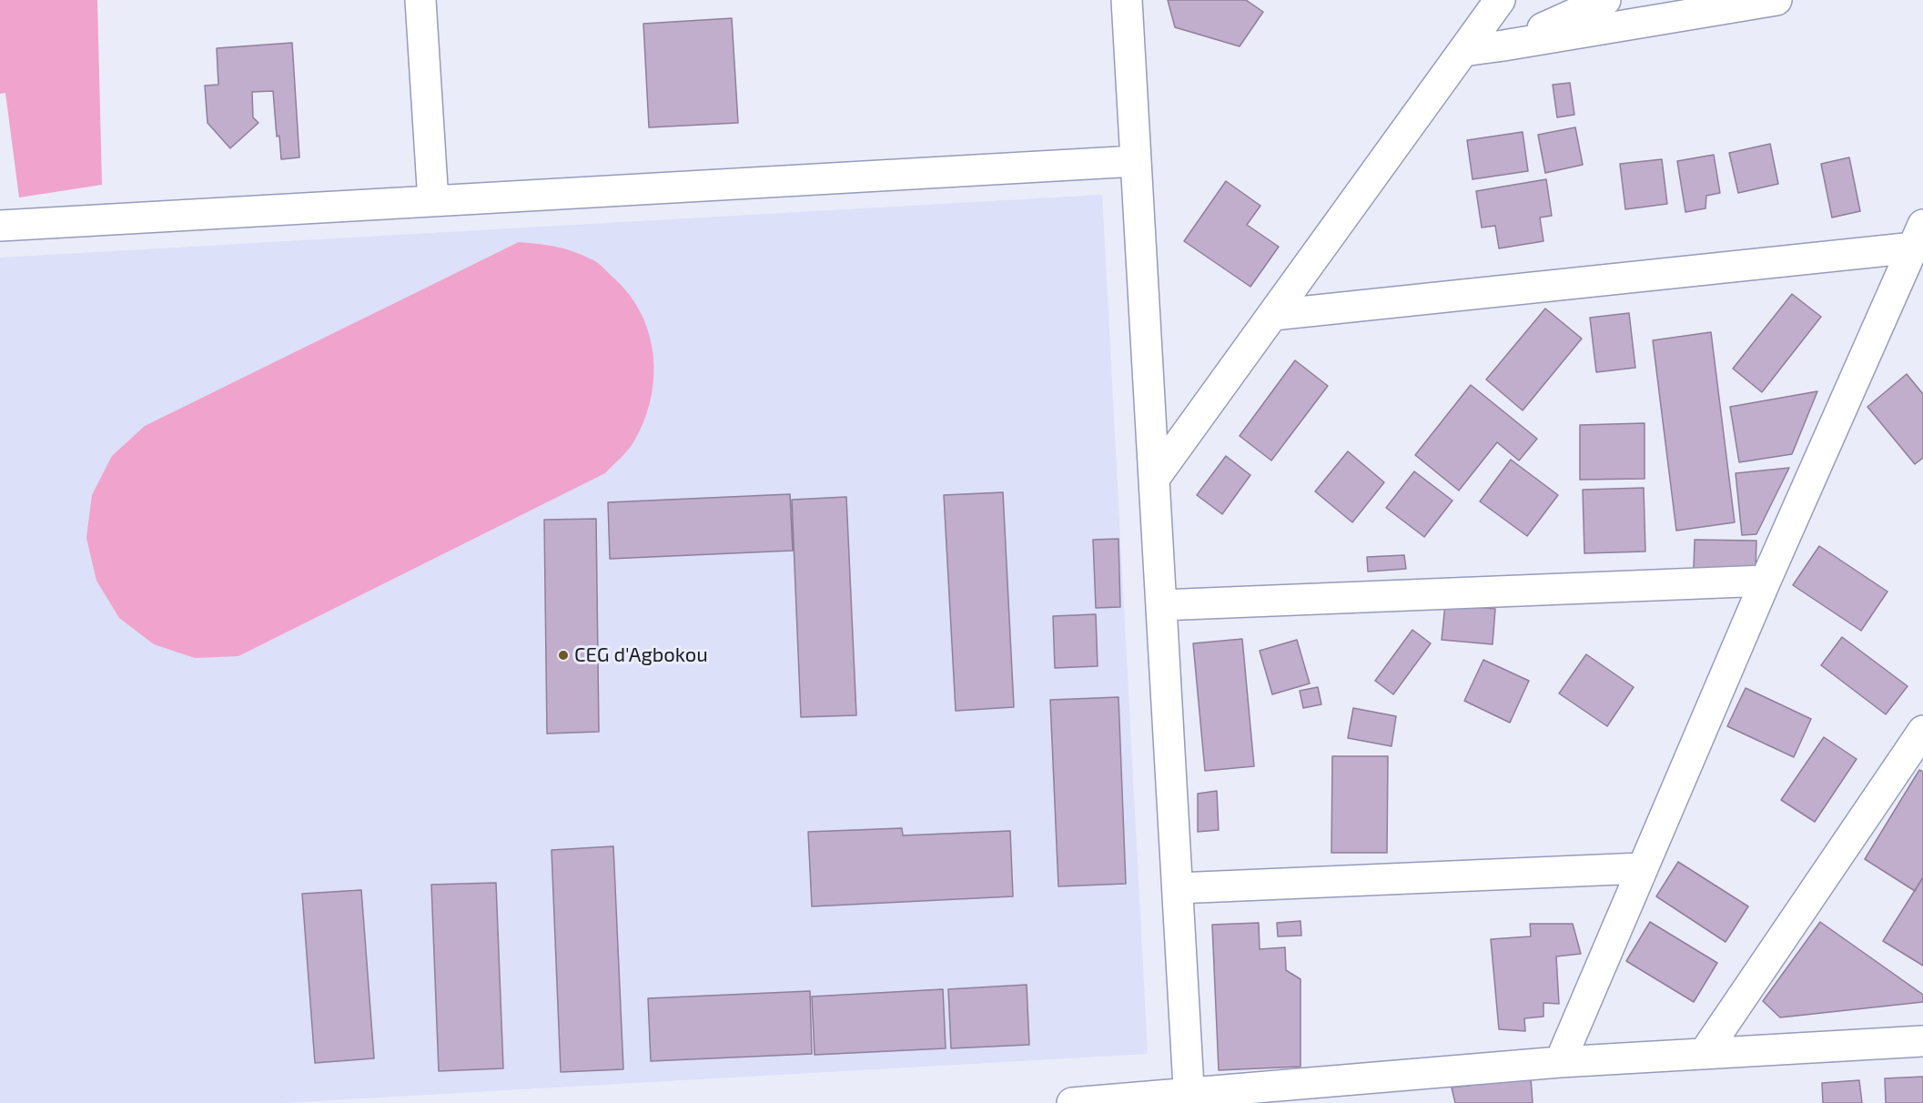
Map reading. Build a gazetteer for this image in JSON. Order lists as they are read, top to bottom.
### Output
{
  "places": ["CEG d'Agbokou"]
}
